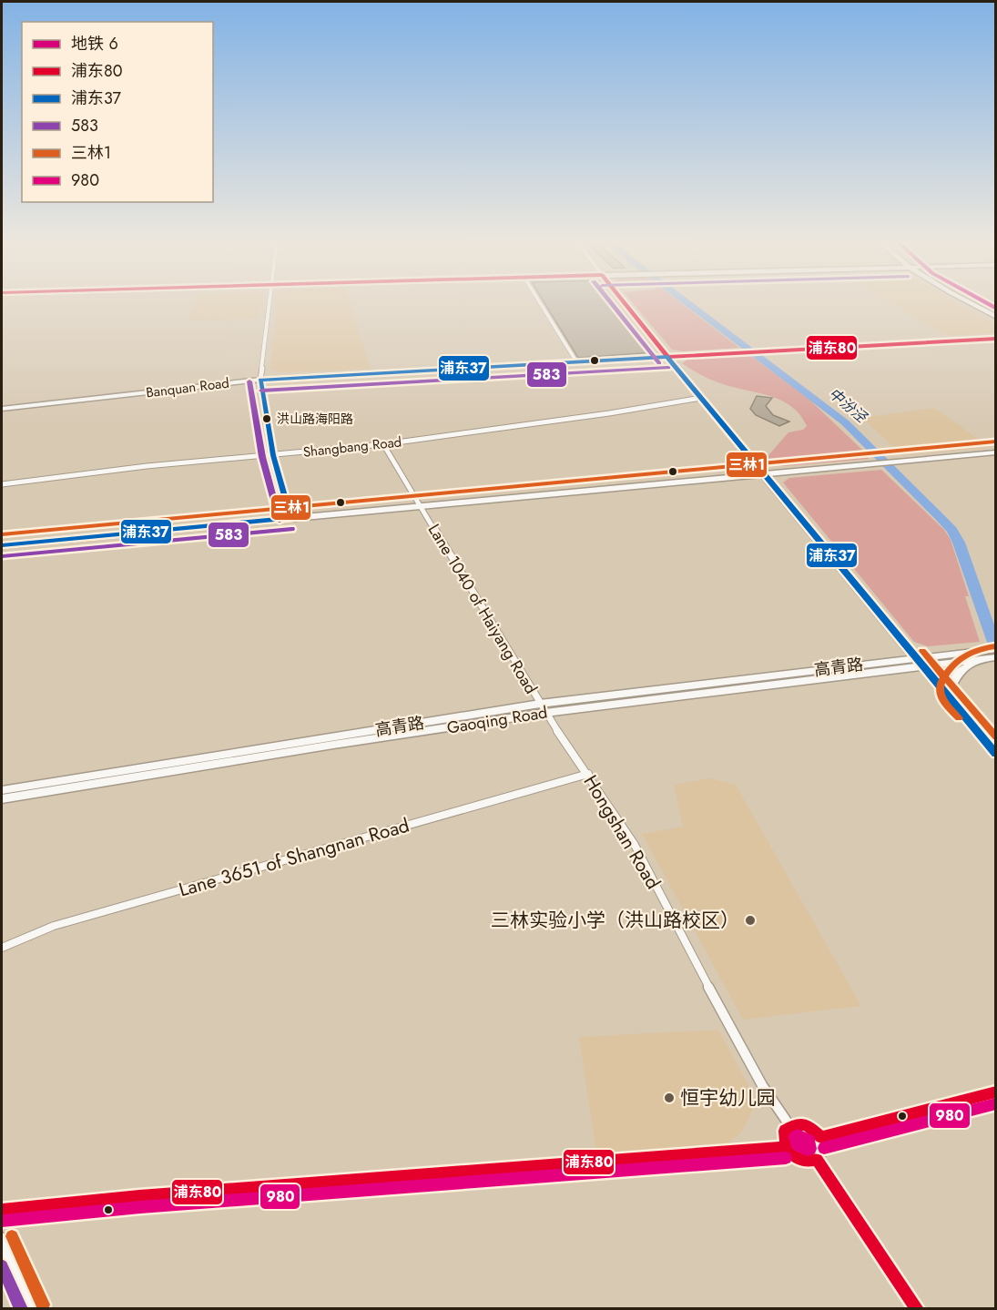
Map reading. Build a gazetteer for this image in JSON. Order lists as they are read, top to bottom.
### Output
{
  "streets": {
    "street": [
      "Banquan Road",
      "Shangbang Road",
      "Lane 1040 of Haiyang Road",
      "高青路",
      "Gaoqing Road",
      "Hongshan Road",
      "Lane 3651 of Shangnan Road"
    ]
  },
  "crossings": [
    ["Shangbang Road", "Lane 1040 of Haiyang Road"],
    ["Lane 1040 of Haiyang Road", "高青路"],
    ["Lane 1040 of Haiyang Road", "Gaoqing Road"],
    ["Lane 1040 of Haiyang Road", "Hongshan Road"],
    ["高青路", "Gaoqing Road"],
    ["高青路", "Hongshan Road"],
    ["Gaoqing Road", "Hongshan Road"],
    ["Hongshan Road", "Lane 3651 of Shangnan Road"]
  ],
  "water": ["中汾泾"],
  "places": ["洪山路海阳路", "三林实验小学（洪山路校区）", "恒宇幼儿园"],
  "lines": [
    "metro line 6",
    "transit line 浦东80",
    "transit line 583",
    "transit line 浦东37",
    "transit line 三林1",
    "transit line 980"
  ],
  "legend": [
    "地铁 6",
    "浦东80",
    "浦东37",
    "583",
    "三林1",
    "980"
  ]
}
